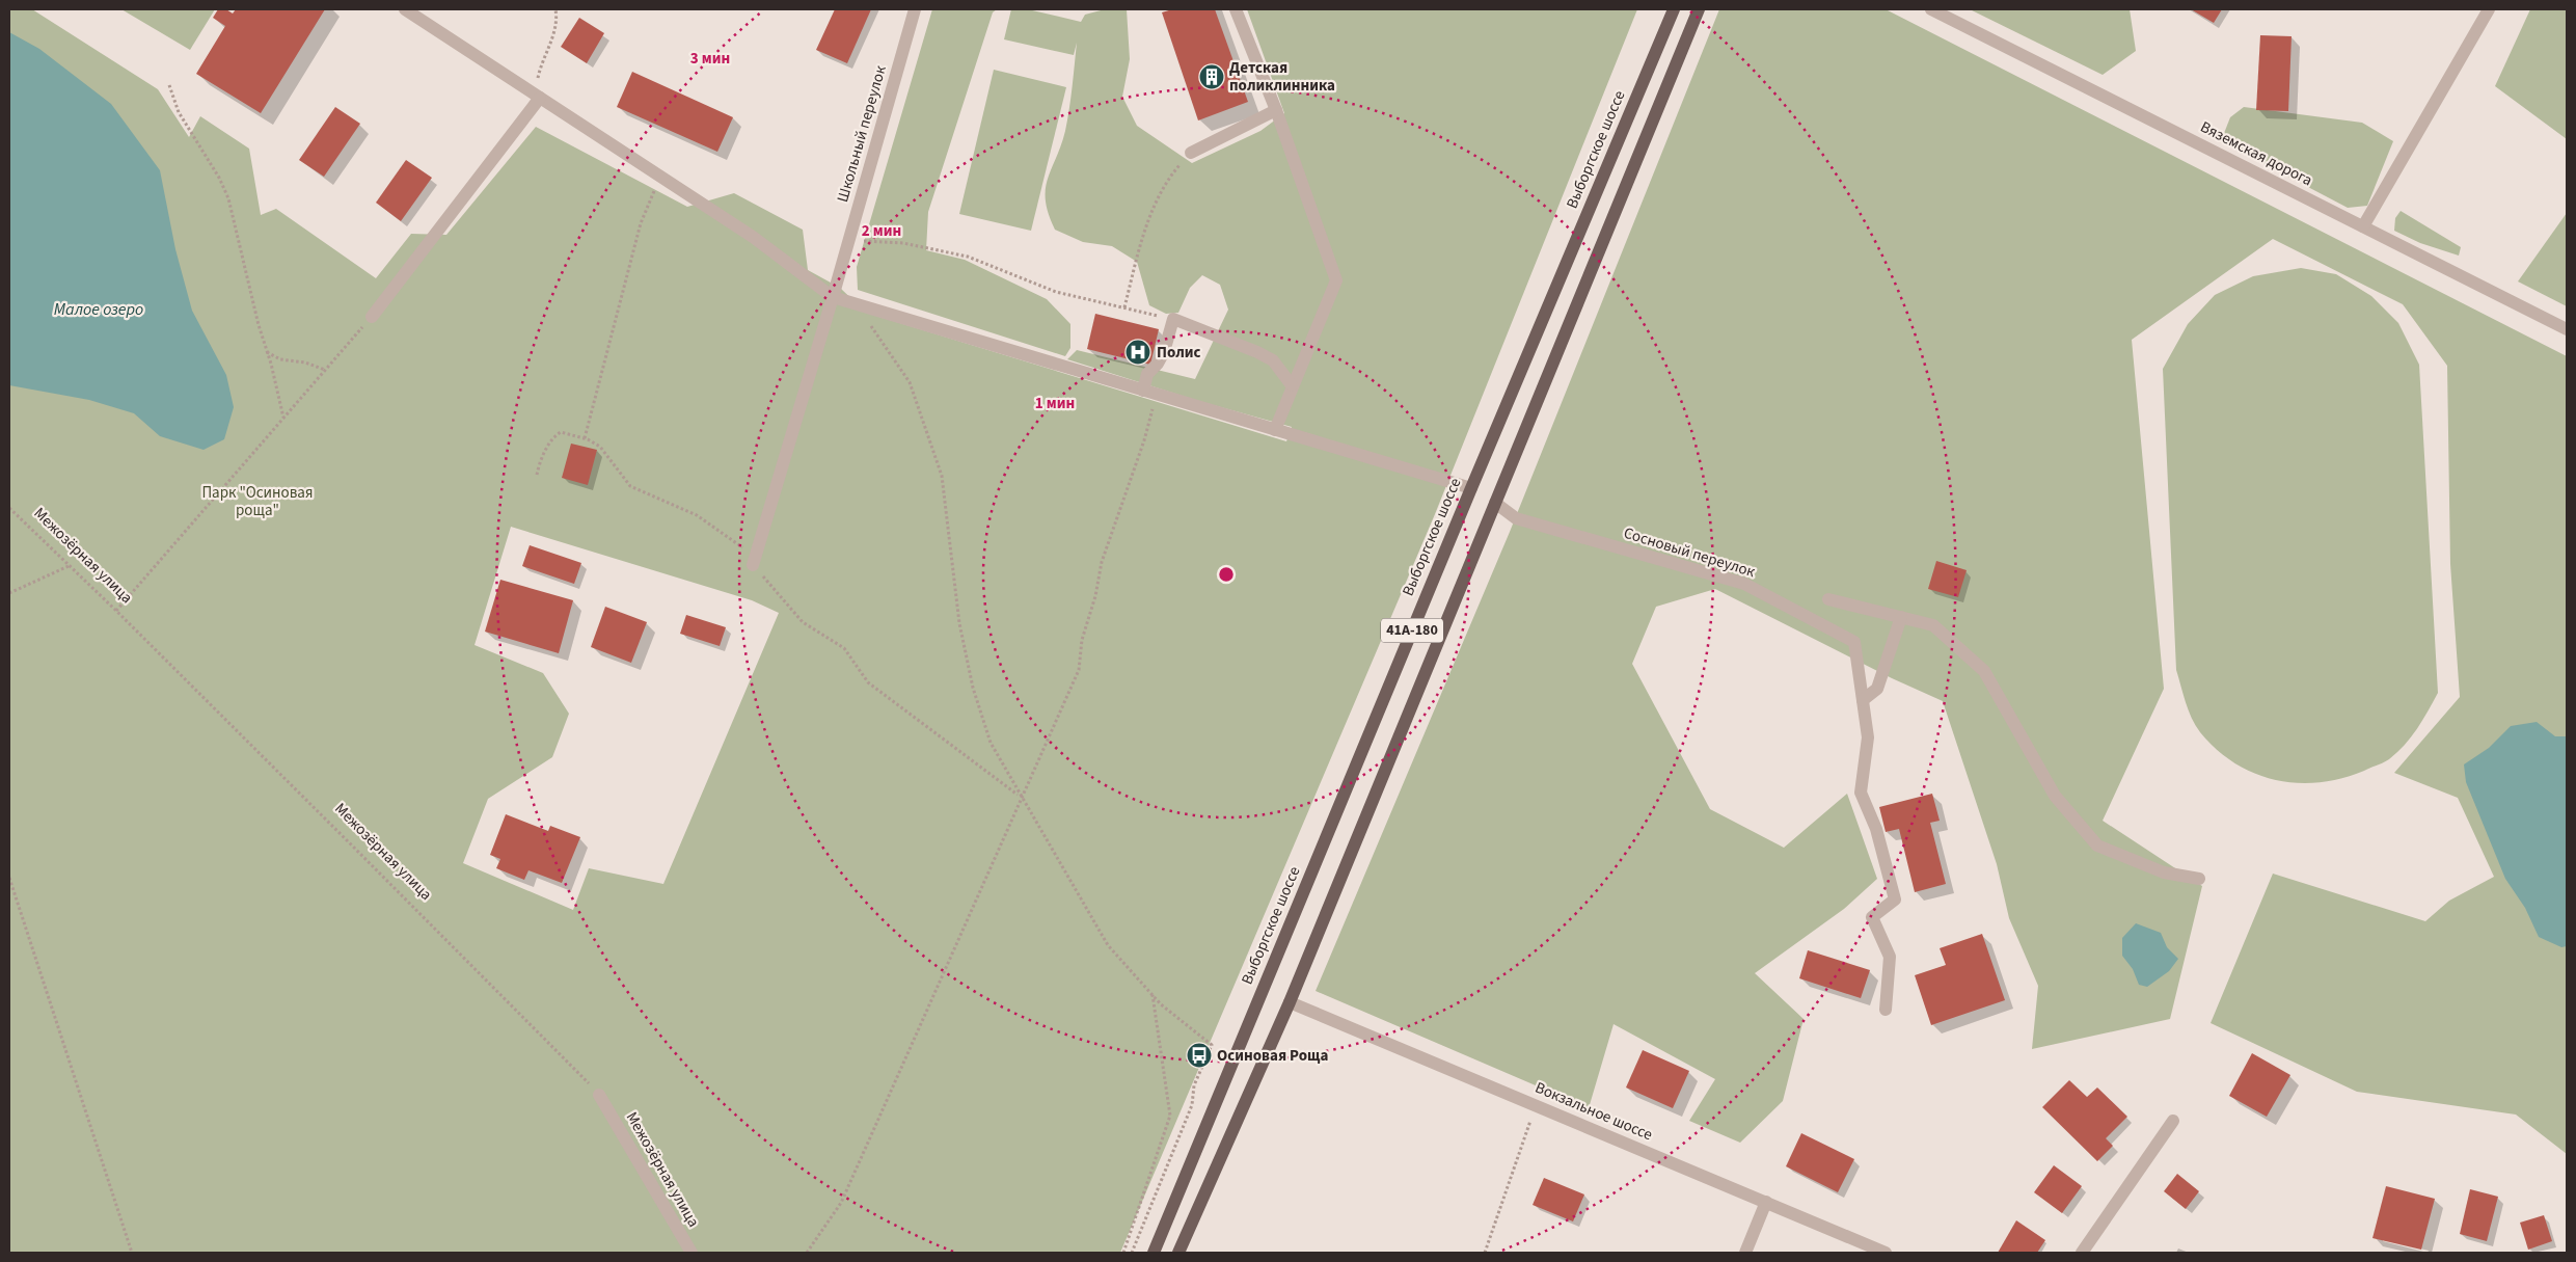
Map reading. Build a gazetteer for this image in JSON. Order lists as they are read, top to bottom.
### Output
{
  "streets": {
    "main road": ["Выборгское шоссе", "41А-180"],
    "street": [
      "Школьный переулок",
      "Вяземская дорога",
      "Сосновый переулок",
      "Межозёрная улица",
      "Вокзальное шоссе"
    ]
  },
  "crossings": [
    ["Сосновый переулок", "41А-180"],
    ["41А-180", "Вокзальное шоссе"]
  ],
  "water": ["Малое озеро"],
  "parks": ["Парк \"Осиновая роща\""],
  "places": {
    "building": ["Детская поликлинника"],
    "hospital": ["Полис"],
    "bus stop": ["Осиновая Роща"]
  },
  "rings": ["3 мин", "2 мин", "1 мин"]
}
